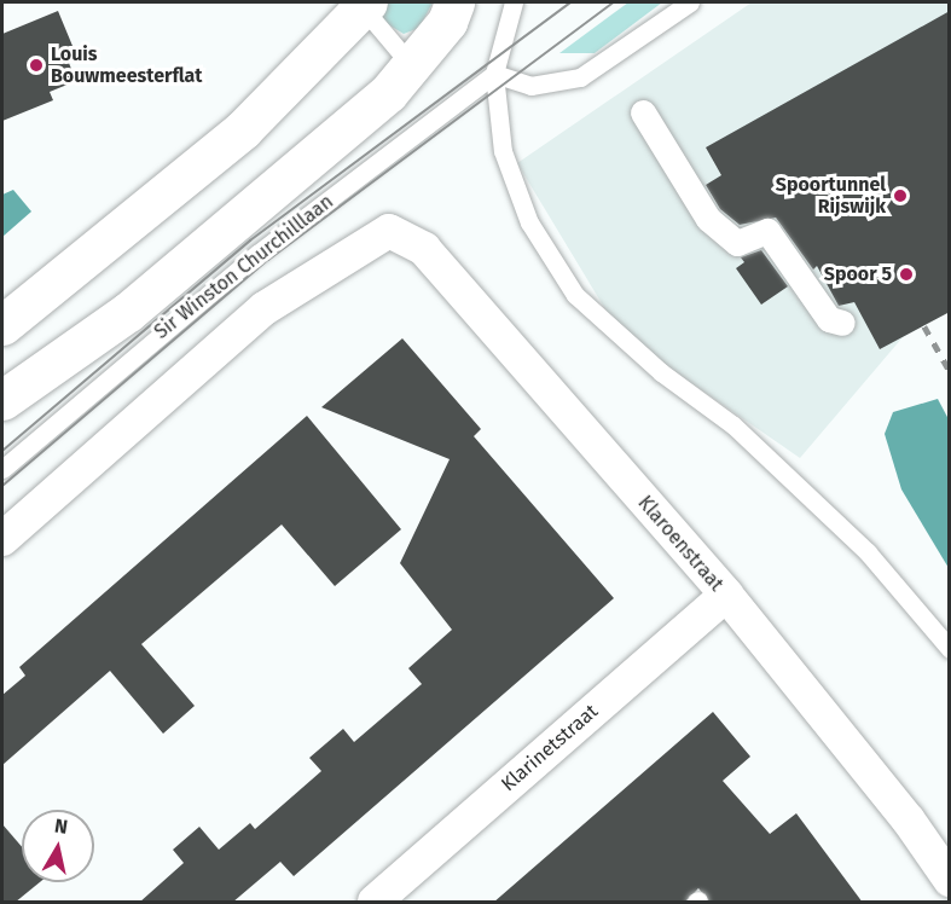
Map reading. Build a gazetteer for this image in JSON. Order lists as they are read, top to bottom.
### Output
{
  "streets": {
    "street": ["Sir Winston Churchilllaan", "Klaroenstraat", "Klarinetstraat"]
  },
  "crossings": [
    ["Klaroenstraat", "Klarinetstraat"]
  ],
  "places": ["Louis Bouwmeesterflat", "Spoortunnel Rijswijk", "Spoor 5"],
  "north": "top"
}
